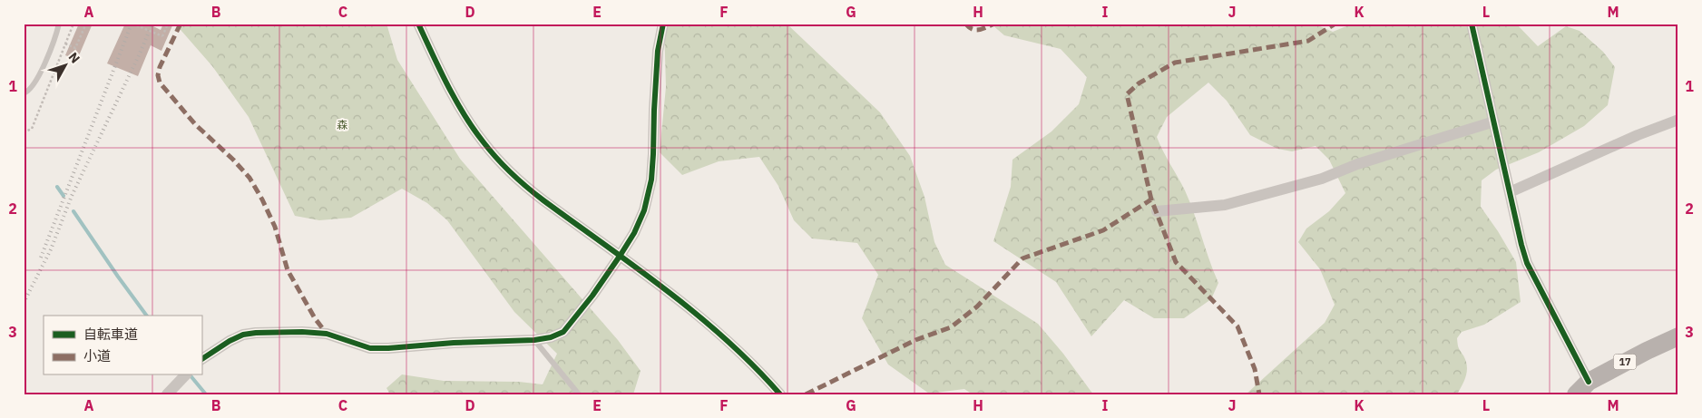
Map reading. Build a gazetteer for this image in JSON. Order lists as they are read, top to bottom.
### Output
{
  "streets": {
    "main road": ["17"]
  },
  "parks": ["森"],
  "legend": ["自転車道", "小道"],
  "north": "top right",
  "grid": {
    "columns": [
      "A",
      "B",
      "C",
      "D",
      "E",
      "F",
      "G",
      "H",
      "I",
      "J",
      "K",
      "L",
      "M"
    ],
    "rows": ["1", "2", "3"]
  }
}
